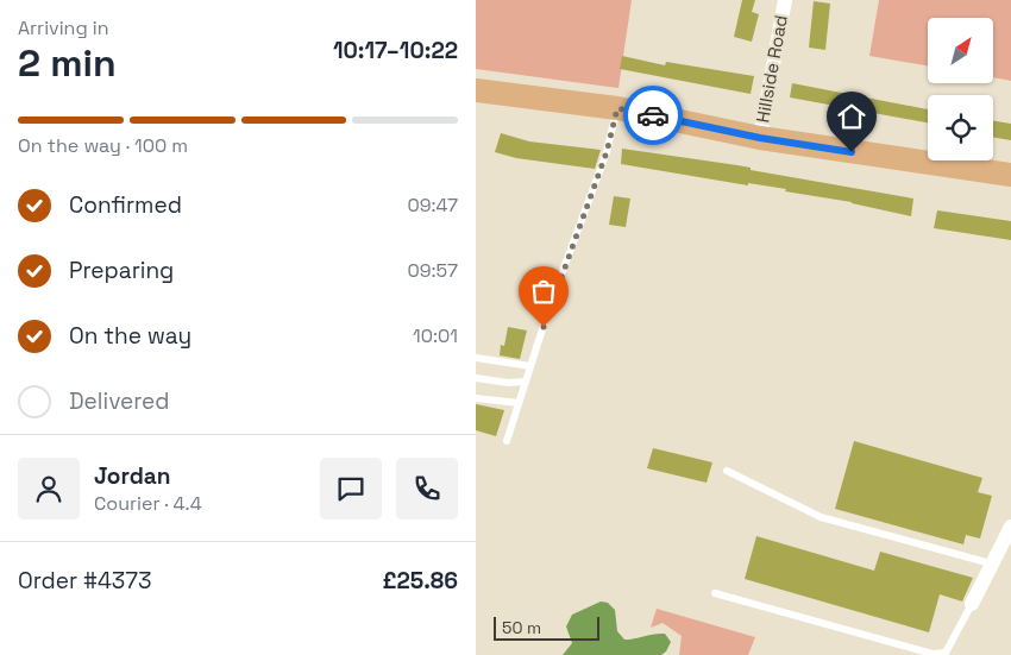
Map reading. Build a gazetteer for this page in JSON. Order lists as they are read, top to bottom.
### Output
{
  "streets": {
    "street": ["Hillside Road"]
  },
  "scale_bar": "50 m",
  "north": "top right",
  "page": {
    "heading": ["2 min", "Arriving in", "10:17–10:22"],
    "panel": [
      "Jordan",
      "Courier · 4.4",
      "Order #4373",
      "£25.86"
    ],
    "bar": "On the way · 100 m",
    "list": [
      ["Confirmed", "09:47"],
      ["Preparing", "09:57"],
      ["On the way", "10:01"],
      "Delivered"
    ],
    "scale": "50 m"
  }
}
